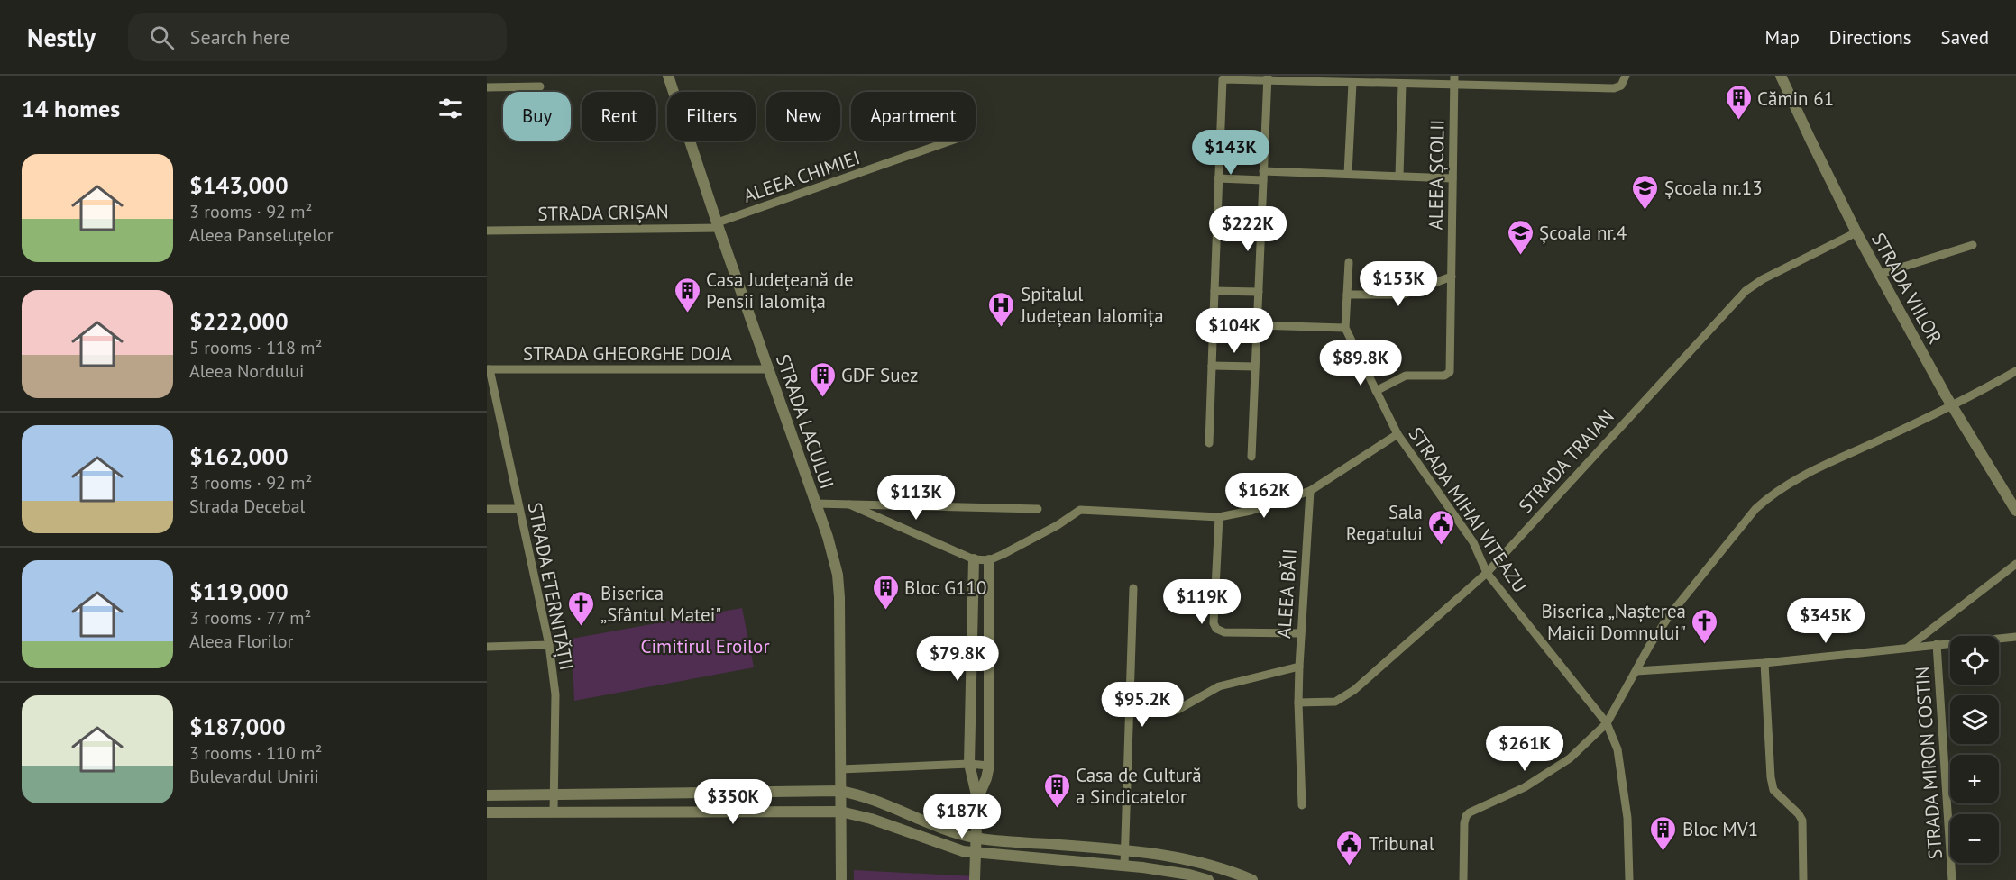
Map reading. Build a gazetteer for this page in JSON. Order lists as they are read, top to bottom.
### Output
{
  "streets": {
    "street": [
      "ALEEA ȘCOLII",
      "ALEEA CHIMIEI",
      "STRADA CRIȘAN",
      "STRADA VIILOR",
      "STRADA GHEORGHE DOJA",
      "STRADA LACULUI",
      "STRADA TRAIAN",
      "STRADA MIHAI VITEAZU",
      "STRADA ETERNITĂȚII",
      "ALEEA BĂII",
      "STRADA MIRON COSTIN"
    ]
  },
  "crossings": [
    ["ALEEA ȘCOLII", "STRADA MIHAI VITEAZU"],
    ["ALEEA CHIMIEI", "STRADA CRIȘAN"],
    ["ALEEA CHIMIEI", "STRADA LACULUI"],
    ["STRADA CRIȘAN", "STRADA LACULUI"],
    ["STRADA VIILOR", "STRADA TRAIAN"],
    ["STRADA GHEORGHE DOJA", "STRADA LACULUI"],
    ["STRADA GHEORGHE DOJA", "STRADA ETERNITĂȚII"],
    ["STRADA TRAIAN", "STRADA MIHAI VITEAZU"],
    ["STRADA TRAIAN", "ALEEA BĂII"]
  ],
  "parks": ["Cimitirul Eroilor"],
  "places": {
    "building": [
      "Cămin 61",
      "Casa Județeană de Pensii Ialomița",
      "GDF Suez",
      "Bloc G110",
      "Casa de Cultură a Sindicatelor",
      "Bloc MV1"
    ],
    "school or university": ["Școala nr.13", "Școala nr.4"],
    "hospital": ["Spitalul Județean Ialomița"],
    "public building": ["Sala Regatului", "Tribunal"],
    "church": ["Biserica „Sfântul Matei\"", "Biserica „Nașterea Maicii Domnului\""]
  },
  "page": {
    "header": "Nestly",
    "search": "Search here",
    "nav": ["Map", "Directions", "Saved"],
    "heading": "14 homes",
    "chip": [
      "Buy",
      "Rent",
      "Filters",
      "New",
      "Apartment"
    ],
    "price": [
      "$143K",
      "$222K",
      "$153K",
      "$104K",
      "$89.8K",
      "$162K",
      "$113K",
      "$119K",
      "$345K",
      "$79.8K",
      "$95.2K",
      "$261K",
      "$350K",
      "$187K"
    ],
    "list": [
      {
        "name": "$143,000",
        "note": "3 rooms · 92 m² · Aleea Panseluțelor"
      },
      {
        "name": "$222,000",
        "note": "5 rooms · 118 m² · Aleea Nordului"
      },
      {
        "name": "$162,000",
        "note": "3 rooms · 92 m² · Strada Decebal"
      },
      {
        "name": "$119,000",
        "note": "3 rooms · 77 m² · Aleea Florilor"
      },
      {
        "name": "$187,000",
        "note": "3 rooms · 110 m² · Bulevardul Unirii"
      }
    ],
    "map_buttons": ["+", "−"]
  }
}
